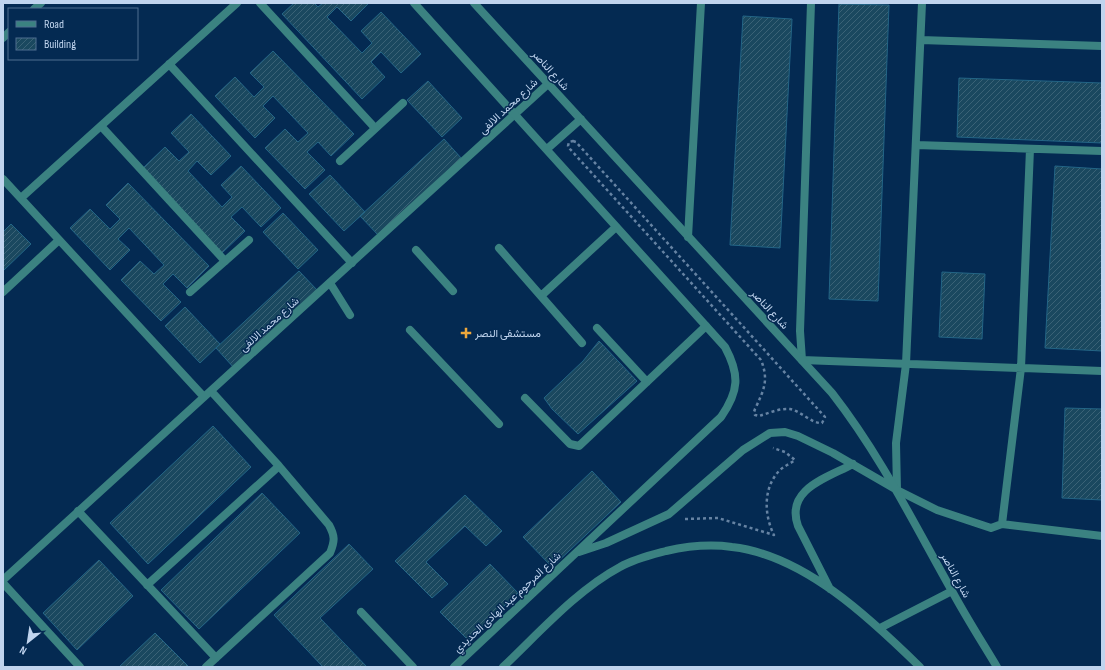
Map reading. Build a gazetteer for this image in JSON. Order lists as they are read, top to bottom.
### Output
{
  "streets": {
    "street": ["شارع الناصر", "شارع محمد الالفى", "شارع المرحوم عبد الهادى الحديدي"]
  },
  "crossings": [
    ["شارع الناصر", "شارع محمد الالفى"]
  ],
  "places": {
    "health": ["مستشفى النصر"]
  },
  "legend": ["Road", "Building"],
  "north": "bottom left"
}
